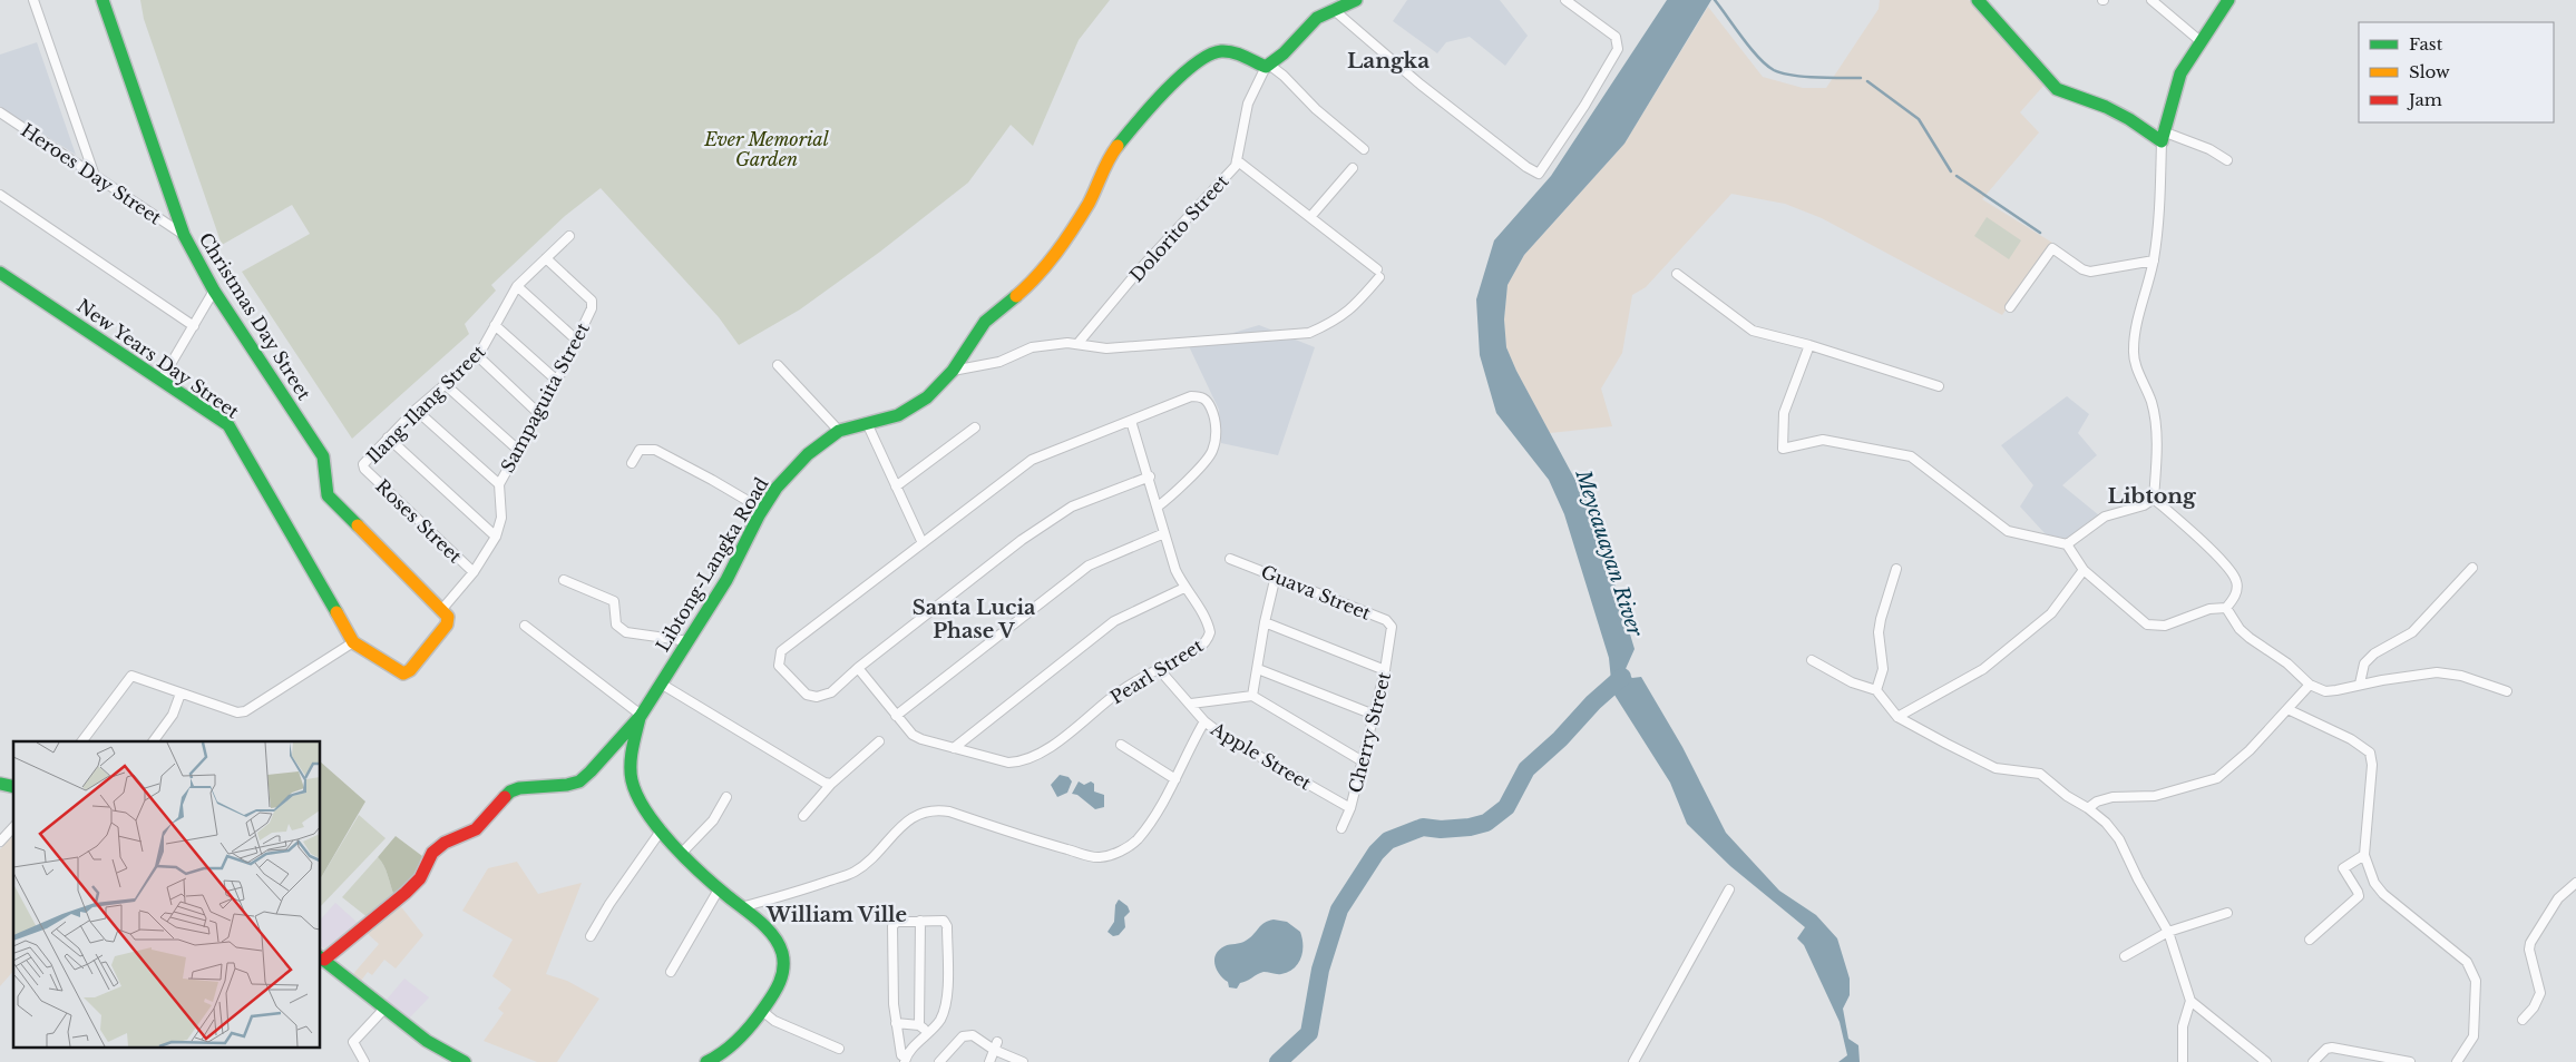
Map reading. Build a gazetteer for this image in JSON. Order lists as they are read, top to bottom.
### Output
{
  "streets": {
    "main road": ["Christmas Day Street", "New Years Day Street", "Libtong-Langka Road"],
    "street": [
      "Heroes Day Street",
      "Dolorito Street",
      "Sampaguita Street",
      "Ilang-Ilang Street",
      "Roses Street",
      "Guava Street",
      "Pearl Street",
      "Cherry Street",
      "Apple Street"
    ]
  },
  "crossings": [
    ["Heroes Day Street", "Christmas Day Street"],
    ["Dolorito Street", "Libtong-Langka Road"],
    ["Christmas Day Street", "Sampaguita Street"],
    ["Sampaguita Street", "Ilang-Ilang Street"],
    ["Sampaguita Street", "Roses Street"],
    ["Ilang-Ilang Street", "Roses Street"],
    ["Guava Street", "Cherry Street"],
    ["Pearl Street", "Apple Street"],
    ["Cherry Street", "Apple Street"]
  ],
  "districts": [
    "Langka",
    "Libtong",
    "Santa Lucia Phase V",
    "William Ville"
  ],
  "water": ["Meycauayan River"],
  "parks": ["Ever Memorial Garden"],
  "legend": ["Fast", "Slow", "Jam"]
}
